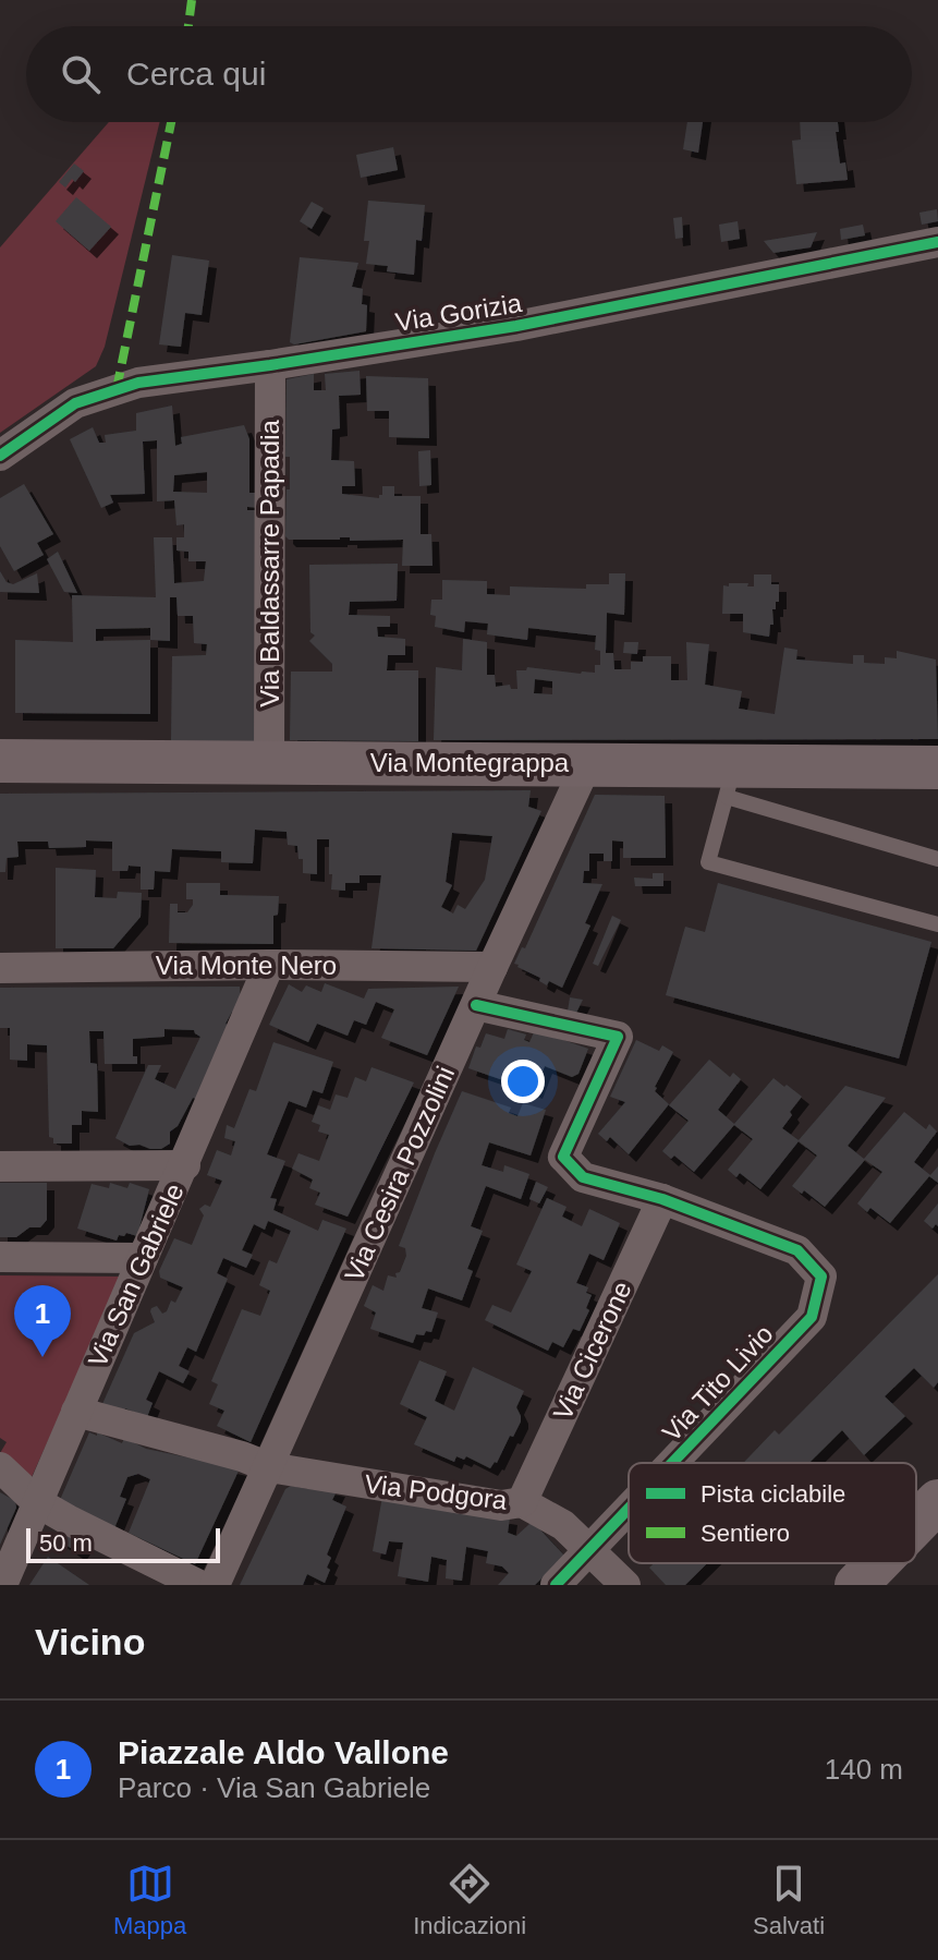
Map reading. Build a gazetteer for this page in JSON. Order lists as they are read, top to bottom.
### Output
{
  "streets": {
    "main road": ["Via Montegrappa"],
    "street": [
      "Via Gorizia",
      "Via Baldassarre Papadia",
      "Via Monte Nero",
      "Via Cesira Pozzolini",
      "Via San Gabriele",
      "Via Cicerone",
      "Via Tito Livio",
      "Via Podgora"
    ]
  },
  "crossings": [
    ["Via Gorizia", "Via Baldassarre Papadia"],
    ["Via Baldassarre Papadia", "Via Montegrappa"],
    ["Via Montegrappa", "Via Cesira Pozzolini"],
    ["Via Monte Nero", "Via Cesira Pozzolini"],
    ["Via Monte Nero", "Via San Gabriele"],
    ["Via Cesira Pozzolini", "Via Podgora"],
    ["Via San Gabriele", "Via Podgora"],
    ["Via Cicerone", "Via Tito Livio"],
    ["Via Cicerone", "Via Podgora"],
    ["Via Tito Livio", "Via Podgora"]
  ],
  "legend": ["Pista ciclabile", "Sentiero"],
  "scale_bar": "50 m",
  "page": {
    "search": "Cerca qui",
    "pins": "1",
    "scale": "50 m",
    "heading": "Vicino",
    "list": [
      {
        "mark": "1",
        "name": "Piazzale Aldo Vallone",
        "note": "Parco · Via San Gabriele",
        "value": "140 m"
      }
    ],
    "nav": ["Mappa", "Indicazioni", "Salvati"]
  }
}
